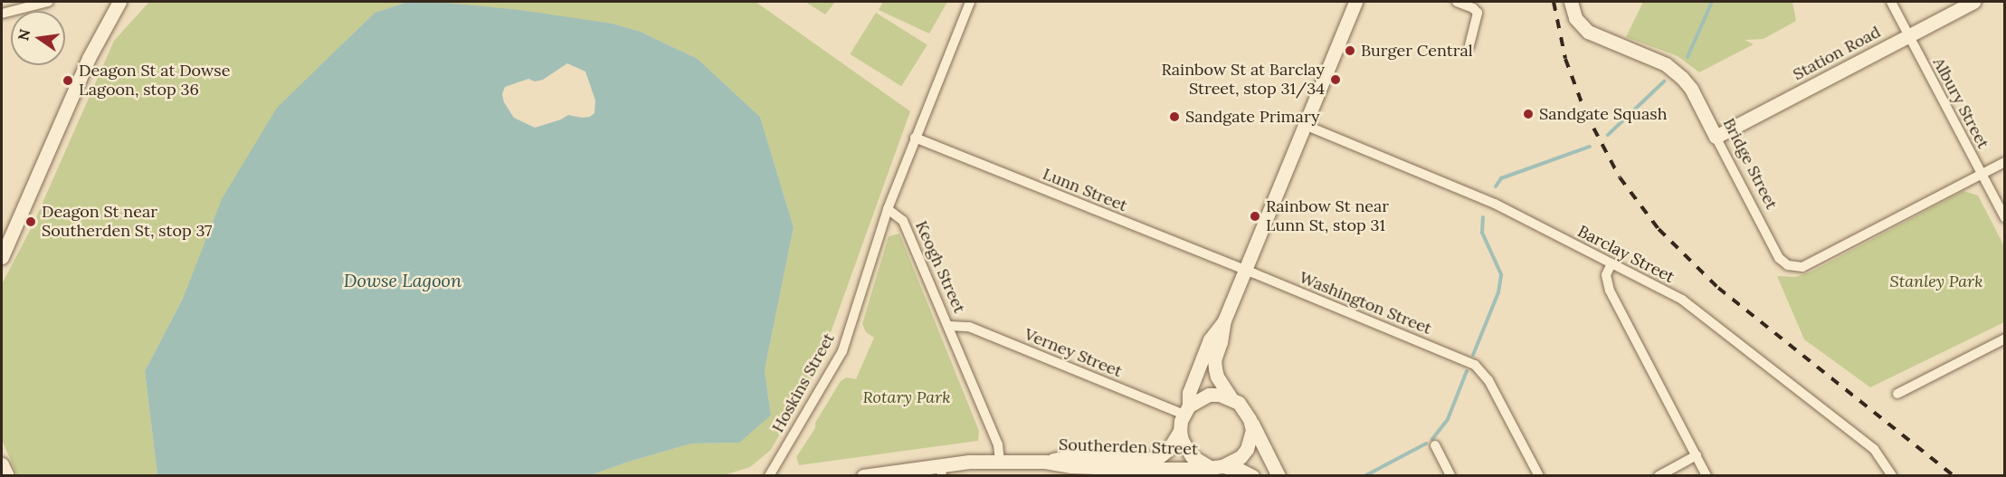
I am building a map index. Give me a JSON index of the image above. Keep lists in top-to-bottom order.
{
  "streets": {
    "main road": ["Station Road", "Bridge Street", "Southerden Street"],
    "street": [
      "Albury Street",
      "Lunn Street",
      "Barclay Street",
      "Keogh Street",
      "Washington Street",
      "Verney Street",
      "Hoskins Street"
    ]
  },
  "crossings": [
    ["Station Road", "Albury Street"],
    ["Station Road", "Bridge Street"],
    ["Albury Street", "Bridge Street"],
    ["Lunn Street", "Washington Street"],
    ["Keogh Street", "Verney Street"],
    ["Keogh Street", "Hoskins Street"],
    ["Keogh Street", "Southerden Street"],
    ["Verney Street", "Southerden Street"]
  ],
  "water": ["Dowse Lagoon"],
  "parks": ["Stanley Park", "Rotary Park"],
  "places": [
    "Burger Central",
    "Rainbow St at Barclay Street, stop 31/34",
    "Deagon St at Dowse Lagoon, stop 36",
    "Sandgate Squash",
    "Sandgate Primary",
    "Rainbow St near Lunn St, stop 31",
    "Deagon St near Southerden St, stop 37"
  ],
  "north": "left"
}
